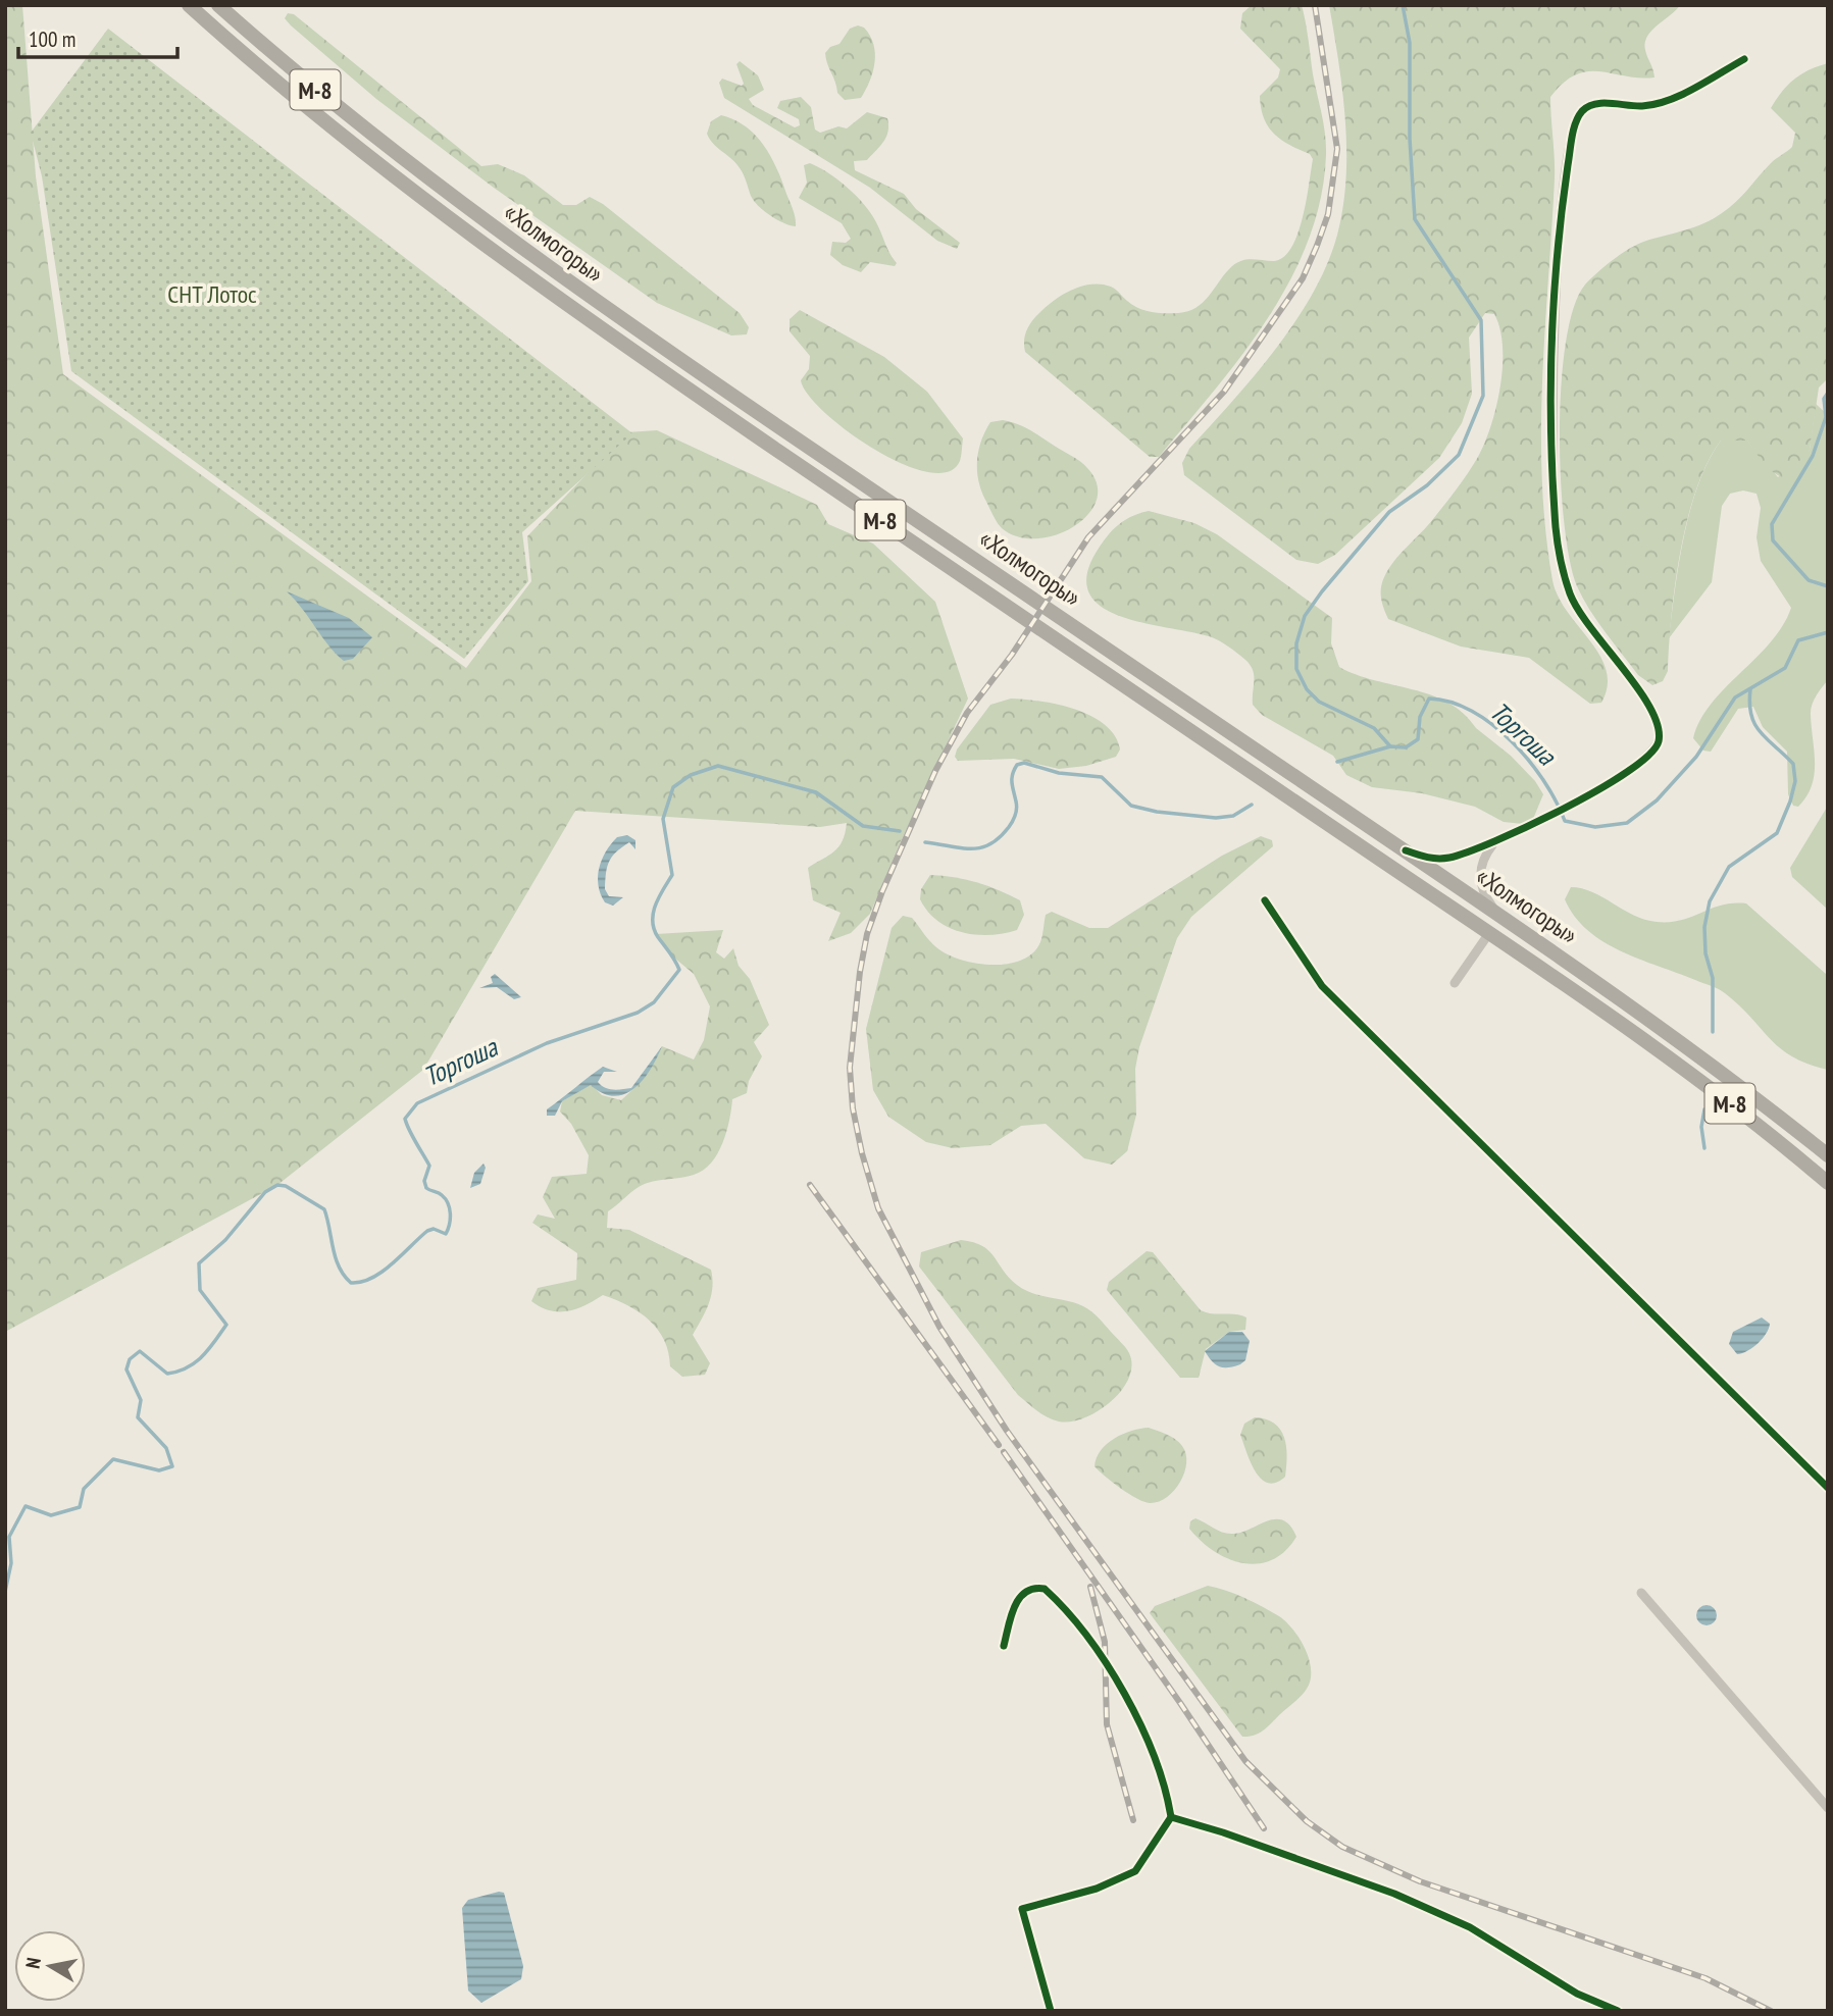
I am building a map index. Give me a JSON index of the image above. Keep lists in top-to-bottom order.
{
  "streets": {
    "highway": ["М-8", "«Холмогоры»"]
  },
  "water": ["Торгоша"],
  "parks": ["СНТ Лотос"],
  "scale_bar": "100 m",
  "north": "left"
}
